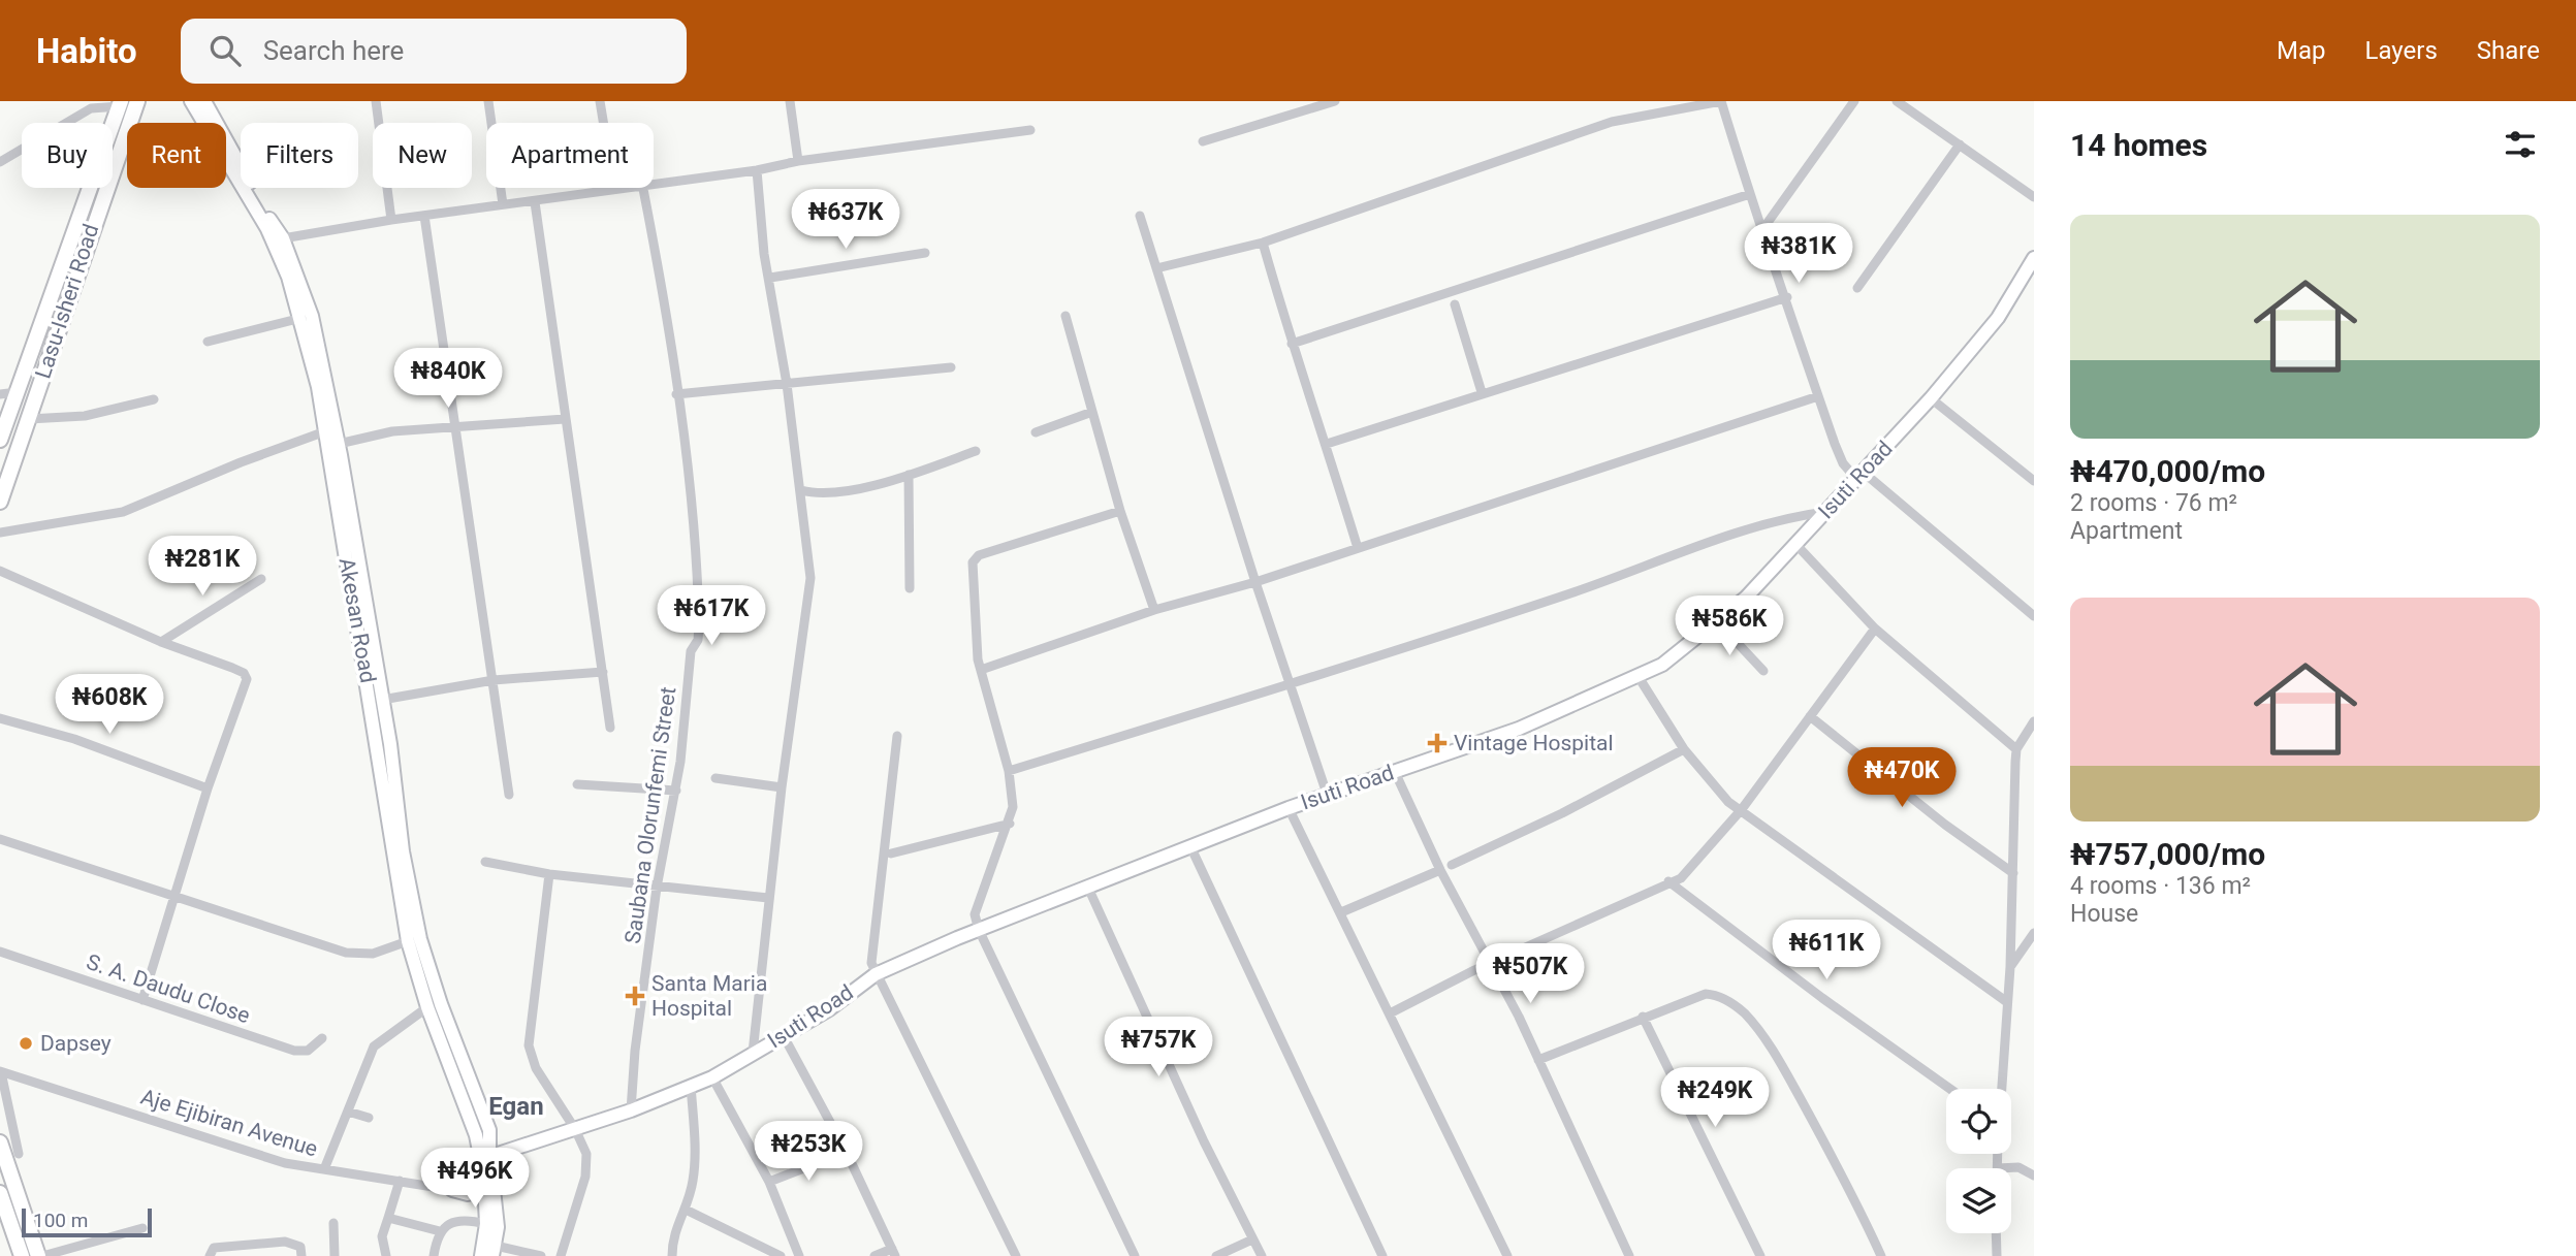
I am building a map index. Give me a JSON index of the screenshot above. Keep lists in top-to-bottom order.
{
  "streets": {
    "main road": ["Lasu-Isheri Road"],
    "street": [
      "Isuti Road",
      "Akesan Road",
      "Saubana Olorunfemi Street",
      "S. A. Daudu Close",
      "Aje Ejibiran Avenue"
    ]
  },
  "crossings": [
    ["Isuti Road", "Akesan Road"],
    ["Isuti Road", "Saubana Olorunfemi Street"]
  ],
  "districts": ["Egan"],
  "places": {
    "health": ["Vintage Hospital", "Santa Maria Hospital"],
    "other": ["Dapsey"]
  },
  "scale_bar": "100 m",
  "page": {
    "header": "Habito",
    "search": "Search here",
    "nav": ["Map", "Layers", "Share"],
    "heading": "14 homes",
    "chip": [
      "Buy",
      "Rent",
      "Filters",
      "New",
      "Apartment"
    ],
    "list": [
      {
        "name": "₦470,000/mo",
        "note": "2 rooms · 76 m² · Apartment"
      },
      {
        "name": "₦757,000/mo",
        "note": "4 rooms · 136 m² · House"
      }
    ],
    "price": [
      "₦637K",
      "₦381K",
      "₦840K",
      "₦281K",
      "₦617K",
      "₦586K",
      "₦608K",
      "₦470K",
      "₦611K",
      "₦507K",
      "₦757K",
      "₦249K",
      "₦253K",
      "₦496K"
    ],
    "scale": "100 m"
  }
}
